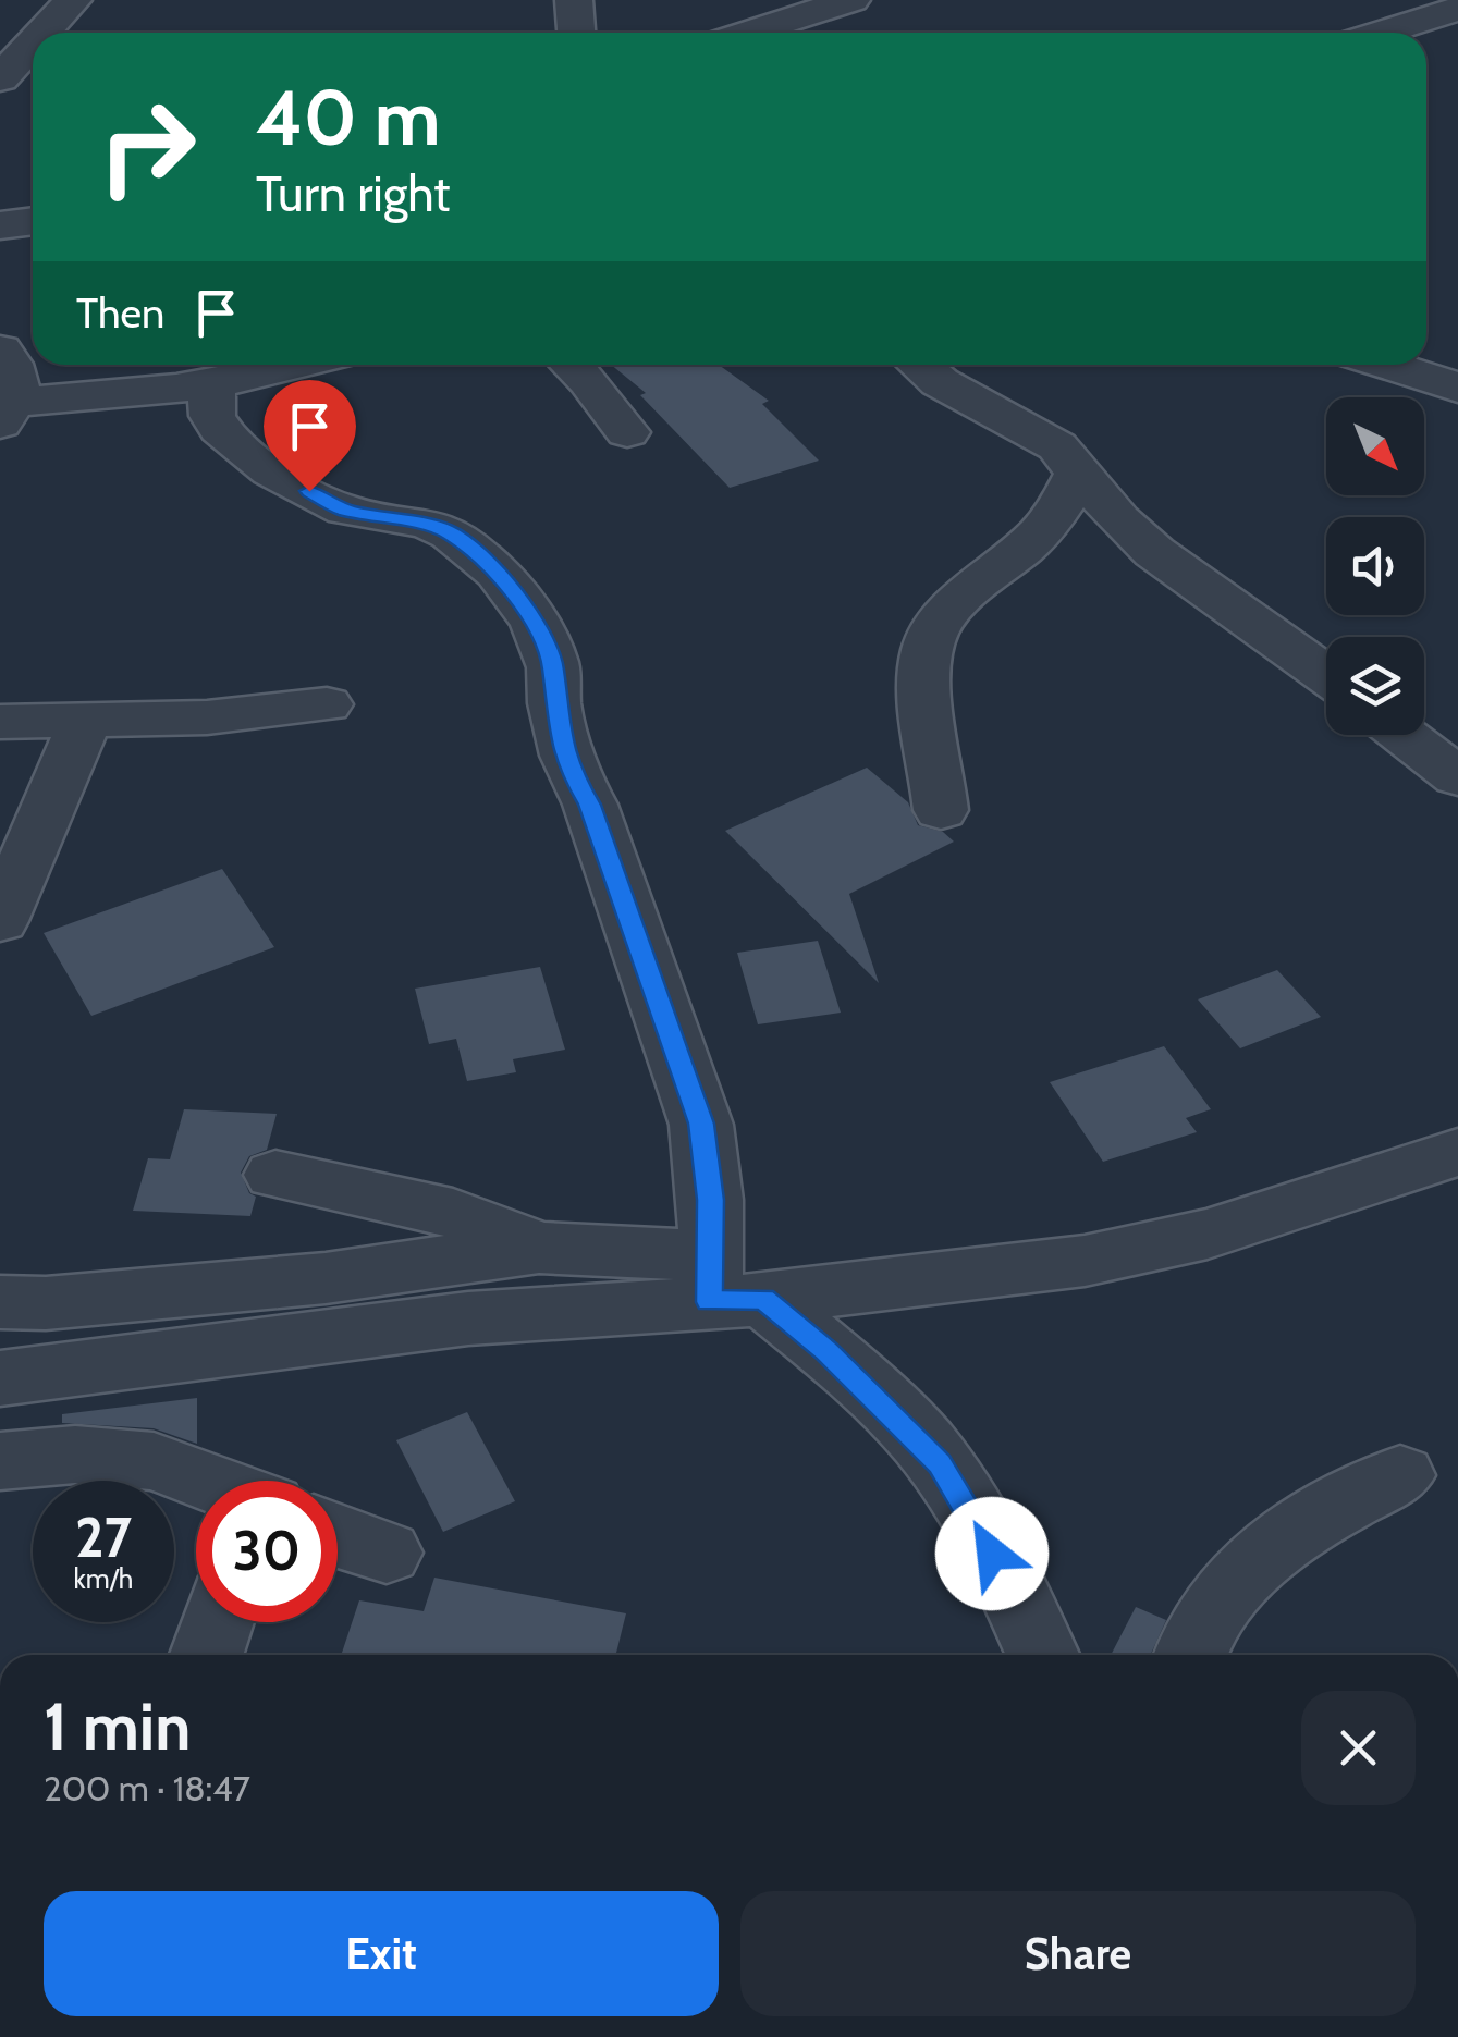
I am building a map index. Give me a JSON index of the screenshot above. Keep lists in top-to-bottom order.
{
  "north": "bottom right",
  "page": {
    "turn": ["40 m", "Turn right"],
    "then": "Then",
    "speed": "27 km/h",
    "limit": "30",
    "heading": ["1 min", "200 m · 18:47"],
    "buttons": ["Exit", "Share"]
  }
}
